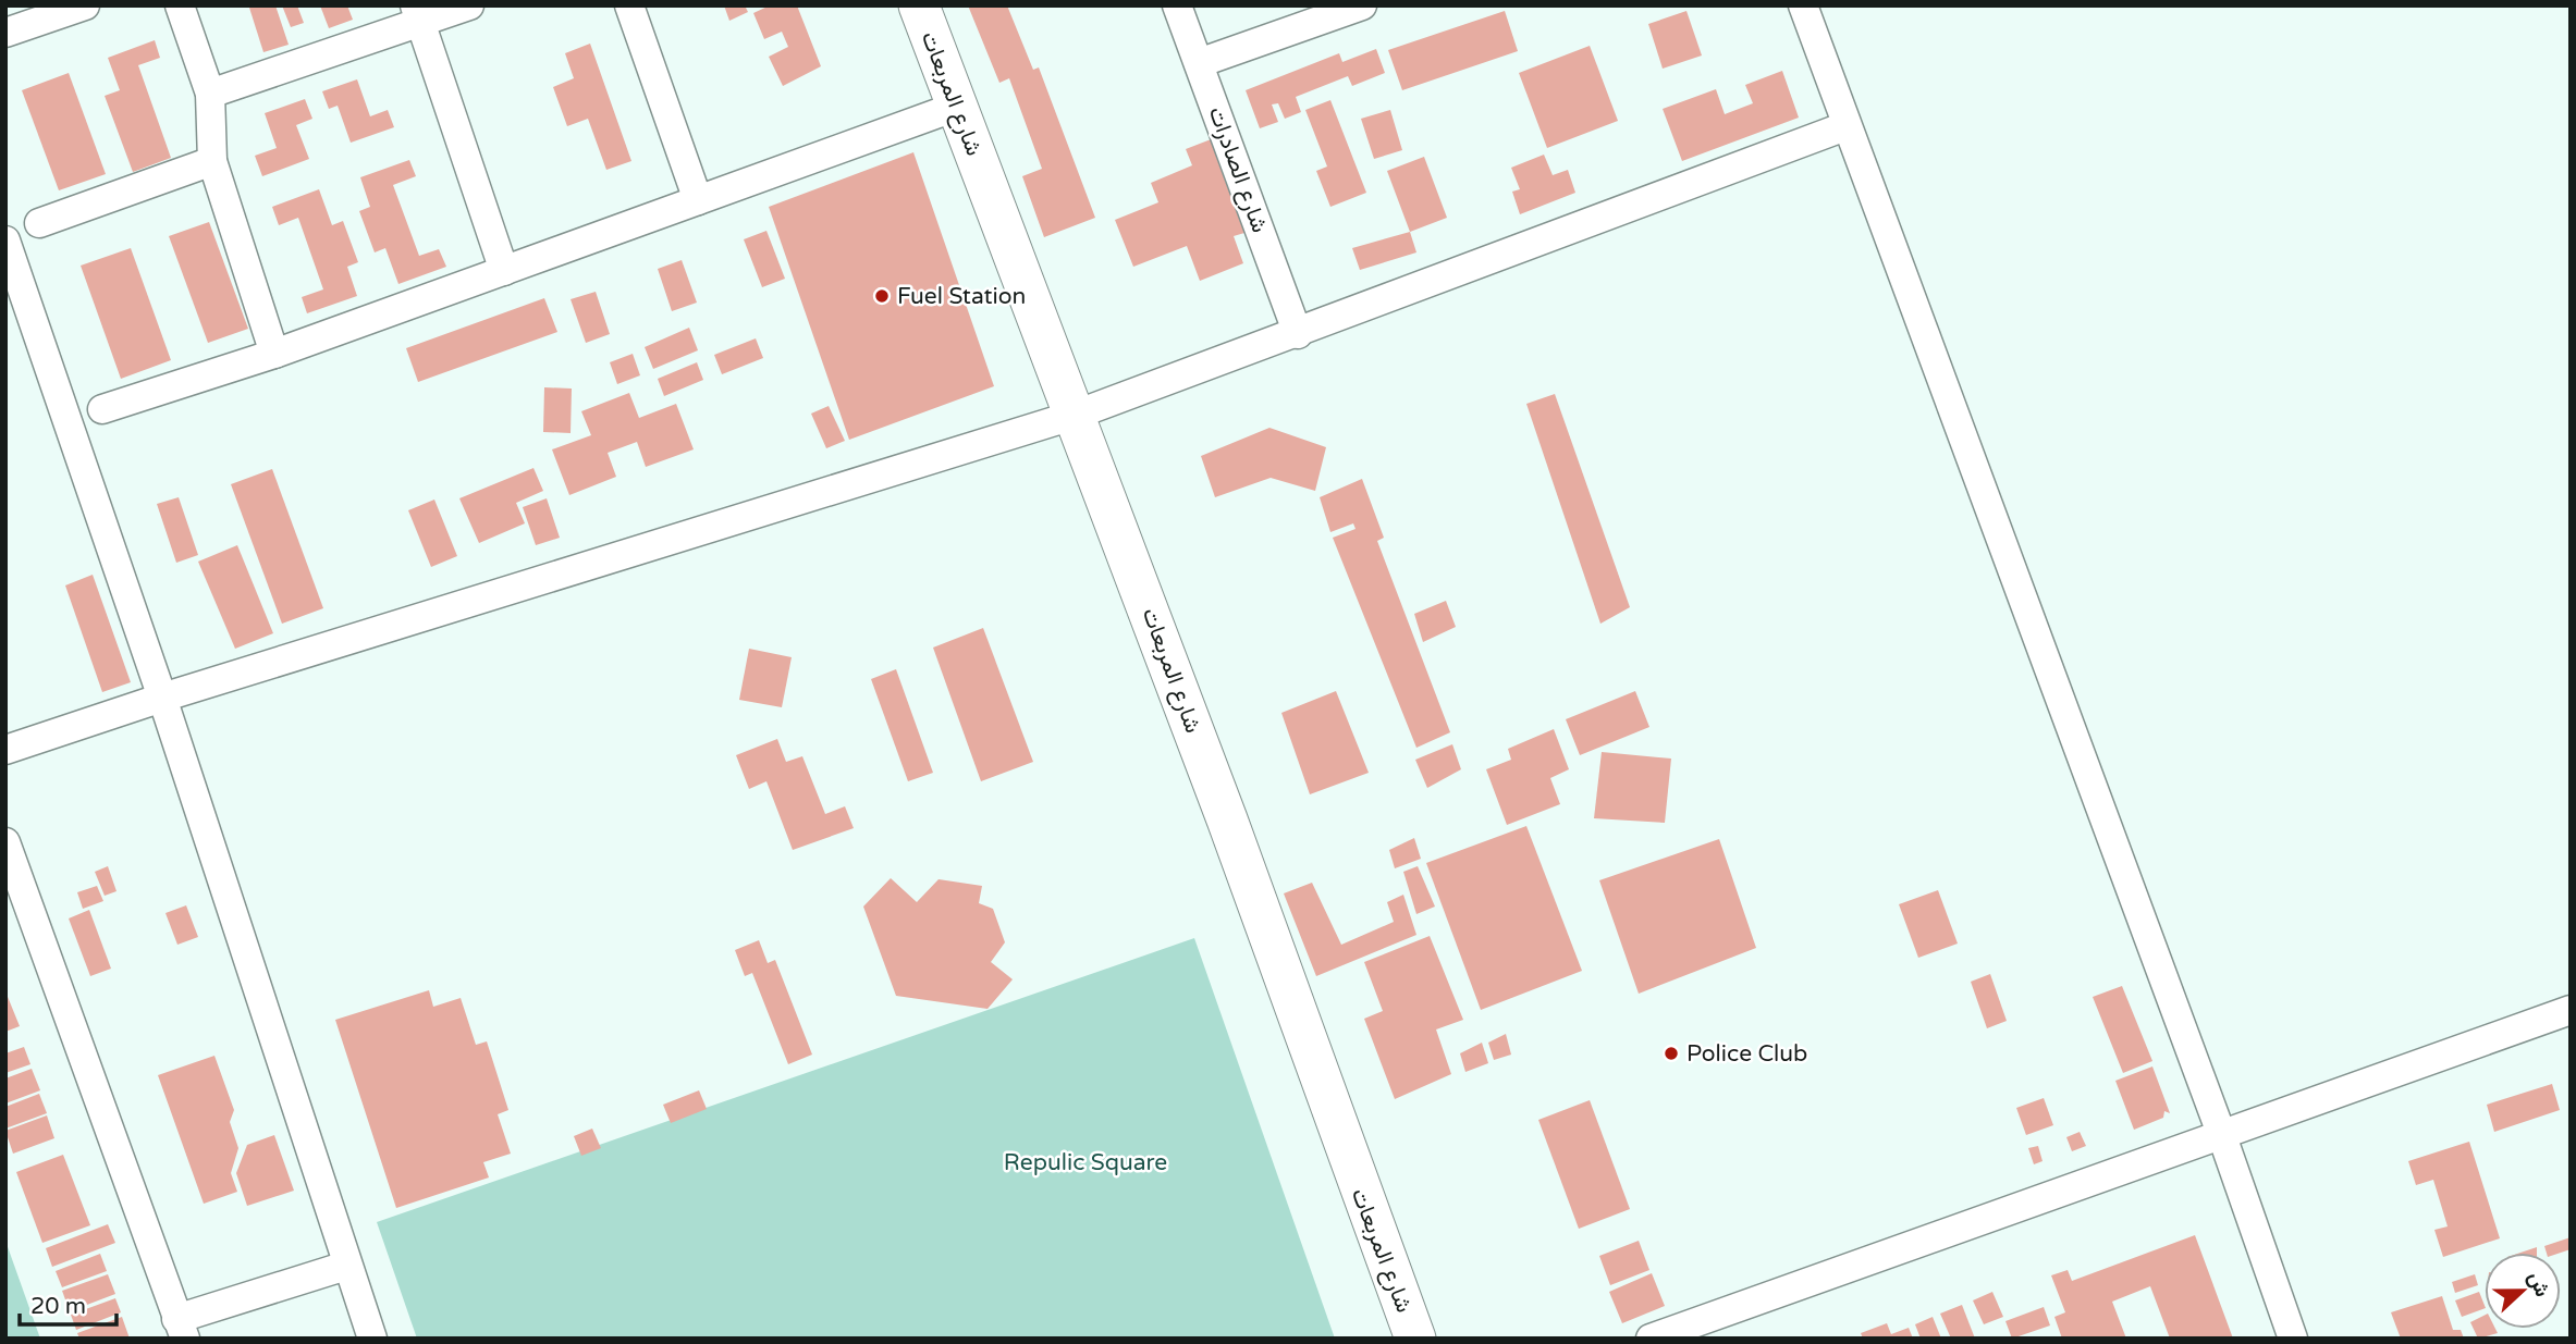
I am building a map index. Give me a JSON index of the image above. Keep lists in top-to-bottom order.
{
  "streets": {
    "main road": ["شارع المربعات"],
    "street": ["شارع الصادرات"]
  },
  "parks": ["Repulic Square"],
  "places": ["Fuel Station", "Police Club"],
  "scale_bar": "20 m",
  "north": "right"
}
